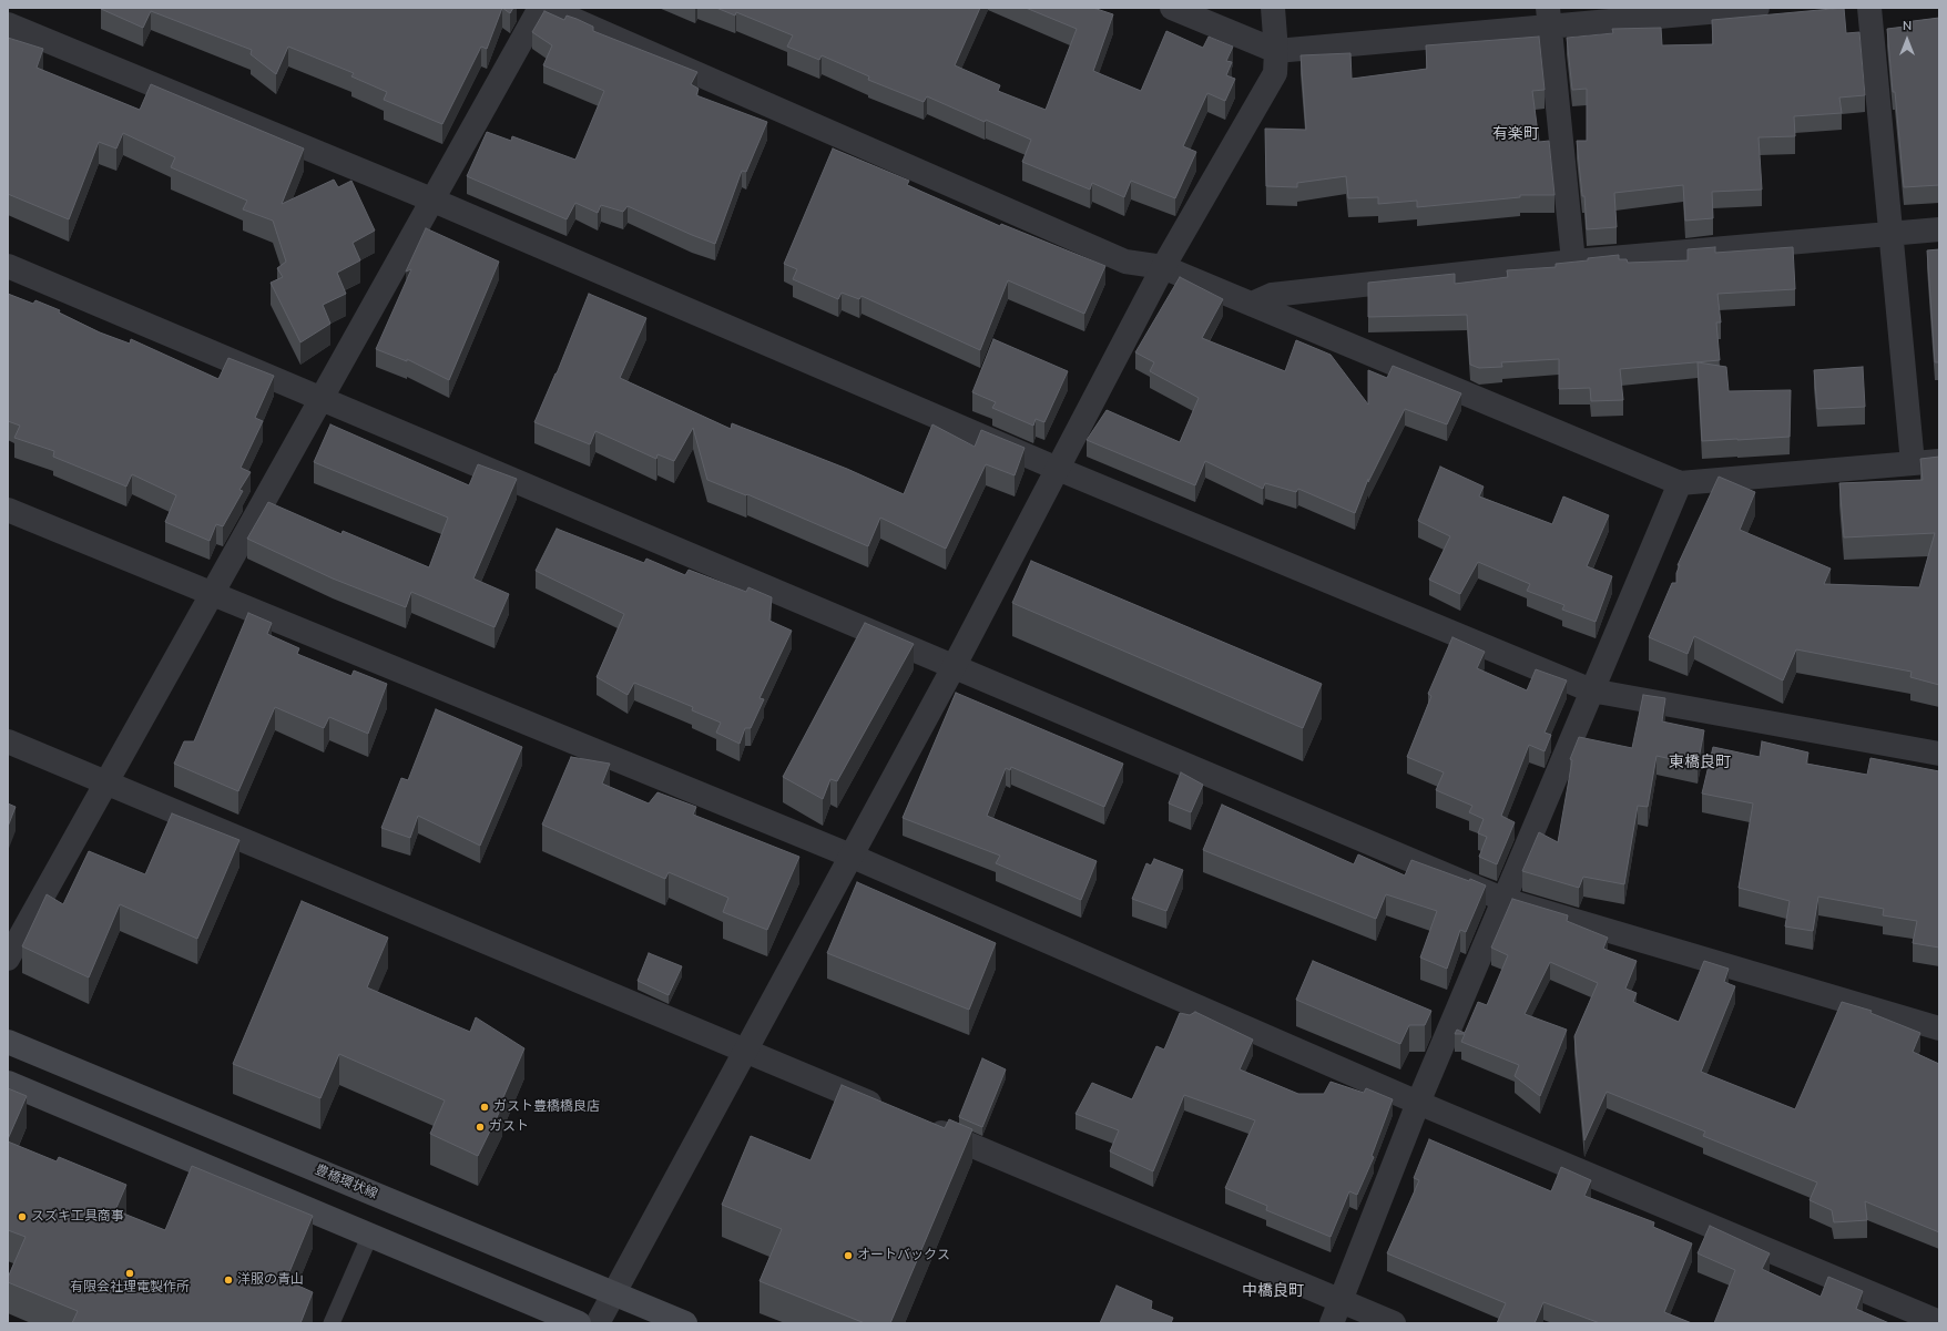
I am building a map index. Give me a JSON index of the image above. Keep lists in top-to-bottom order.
{
  "streets": {
    "main road": ["豊橋環状線"]
  },
  "districts": ["有楽町", "東橋良町", "中橋良町"],
  "places": [
    "ガスト豊橋橋良店",
    "ガスト",
    "スズキ工具商事",
    "オートバックス",
    "有限会社理電製作所",
    "洋服の青山"
  ],
  "north": "top"
}
